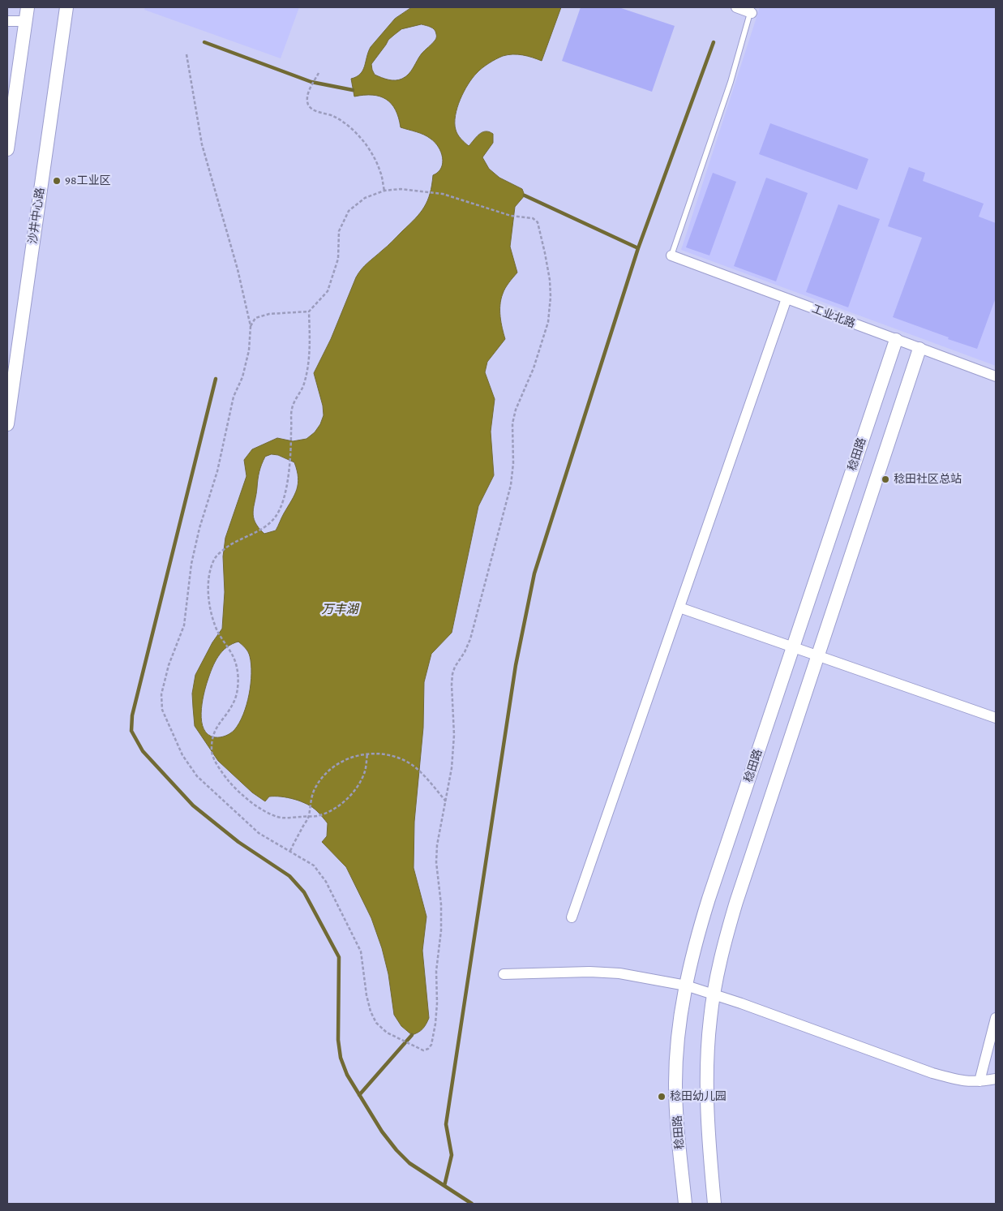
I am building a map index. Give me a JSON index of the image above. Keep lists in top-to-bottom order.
{
  "streets": {
    "street": ["沙井中心路", "工业北路", "稔田路"]
  },
  "crossings": [
    ["工业北路", "稔田路"]
  ],
  "water": ["万丰湖"],
  "places": ["98工业区", "稔田社区总站", "稔田幼儿园"]
}
